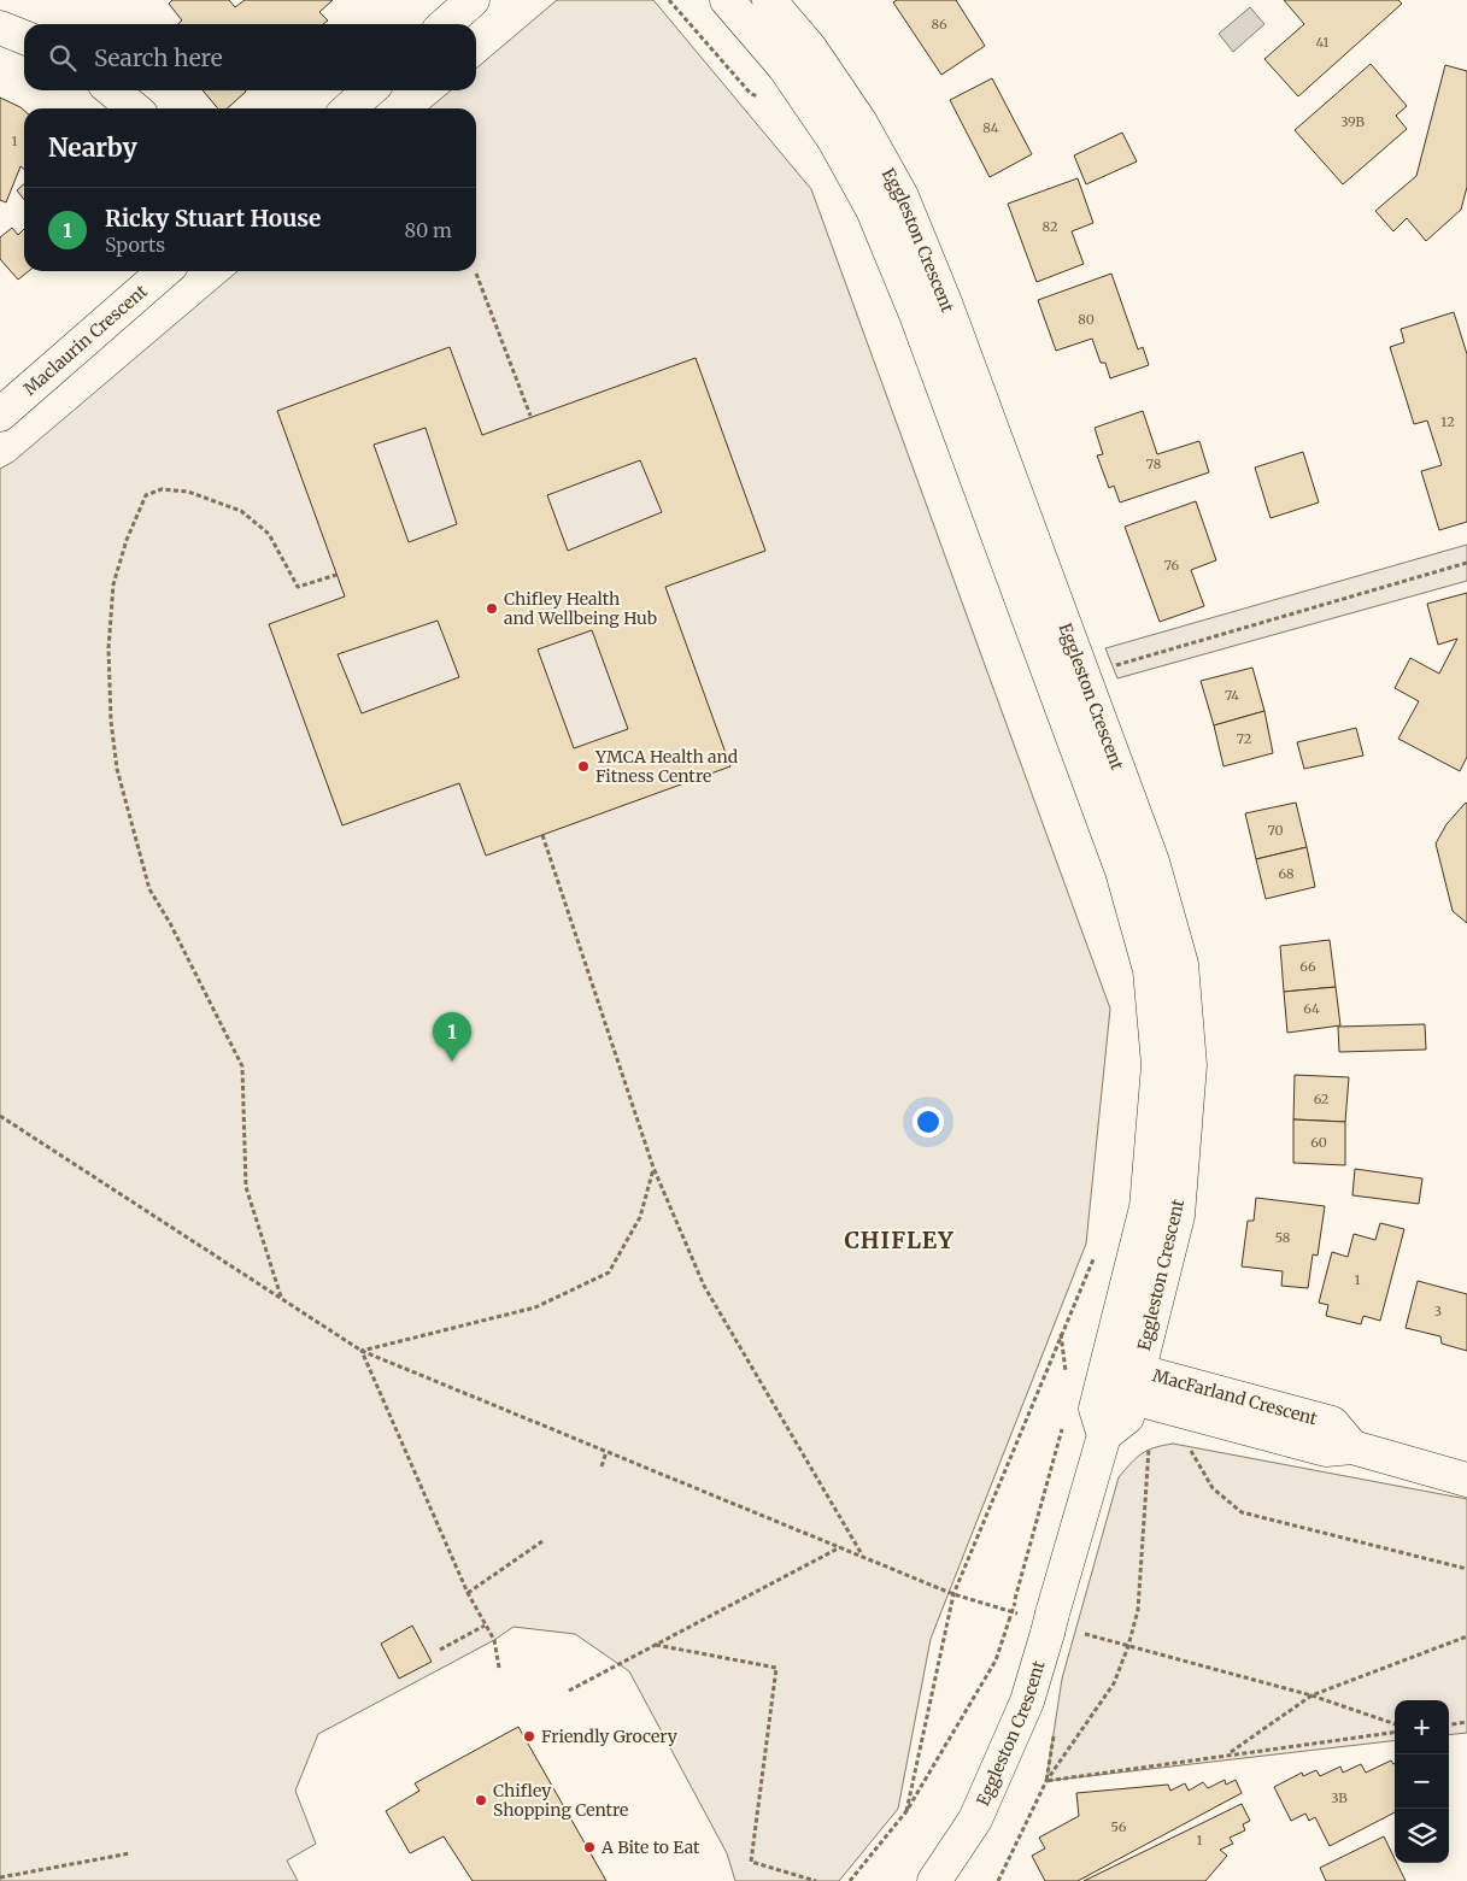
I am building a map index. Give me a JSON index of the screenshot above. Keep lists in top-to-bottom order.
{
  "streets": {
    "street": ["Eggleston Crescent", "Maclaurin Crescent", "MacFarland Crescent"]
  },
  "crossings": [
    ["Eggleston Crescent", "MacFarland Crescent"]
  ],
  "districts": ["CHIFLEY"],
  "places": [
    "Chifley Health and Wellbeing Hub",
    "YMCA Health and Fitness Centre",
    "Friendly Grocery",
    "Chifley Shopping Centre",
    "A Bite to Eat"
  ],
  "house_numbers": [
    "86",
    "41",
    "39B",
    "84",
    "1",
    "82",
    "80",
    "12",
    "78",
    "76",
    "74",
    "72",
    "70",
    "68",
    "66",
    "64",
    "62",
    "60",
    "58",
    "1",
    "3",
    "3B",
    "56",
    "1"
  ],
  "page": {
    "search": "Search here",
    "heading": "Nearby",
    "list": [
      {
        "mark": "1",
        "name": "Ricky Stuart House",
        "note": "Sports",
        "value": "80 m"
      }
    ],
    "pins": "1",
    "map_buttons": ["+", "−"]
  }
}
